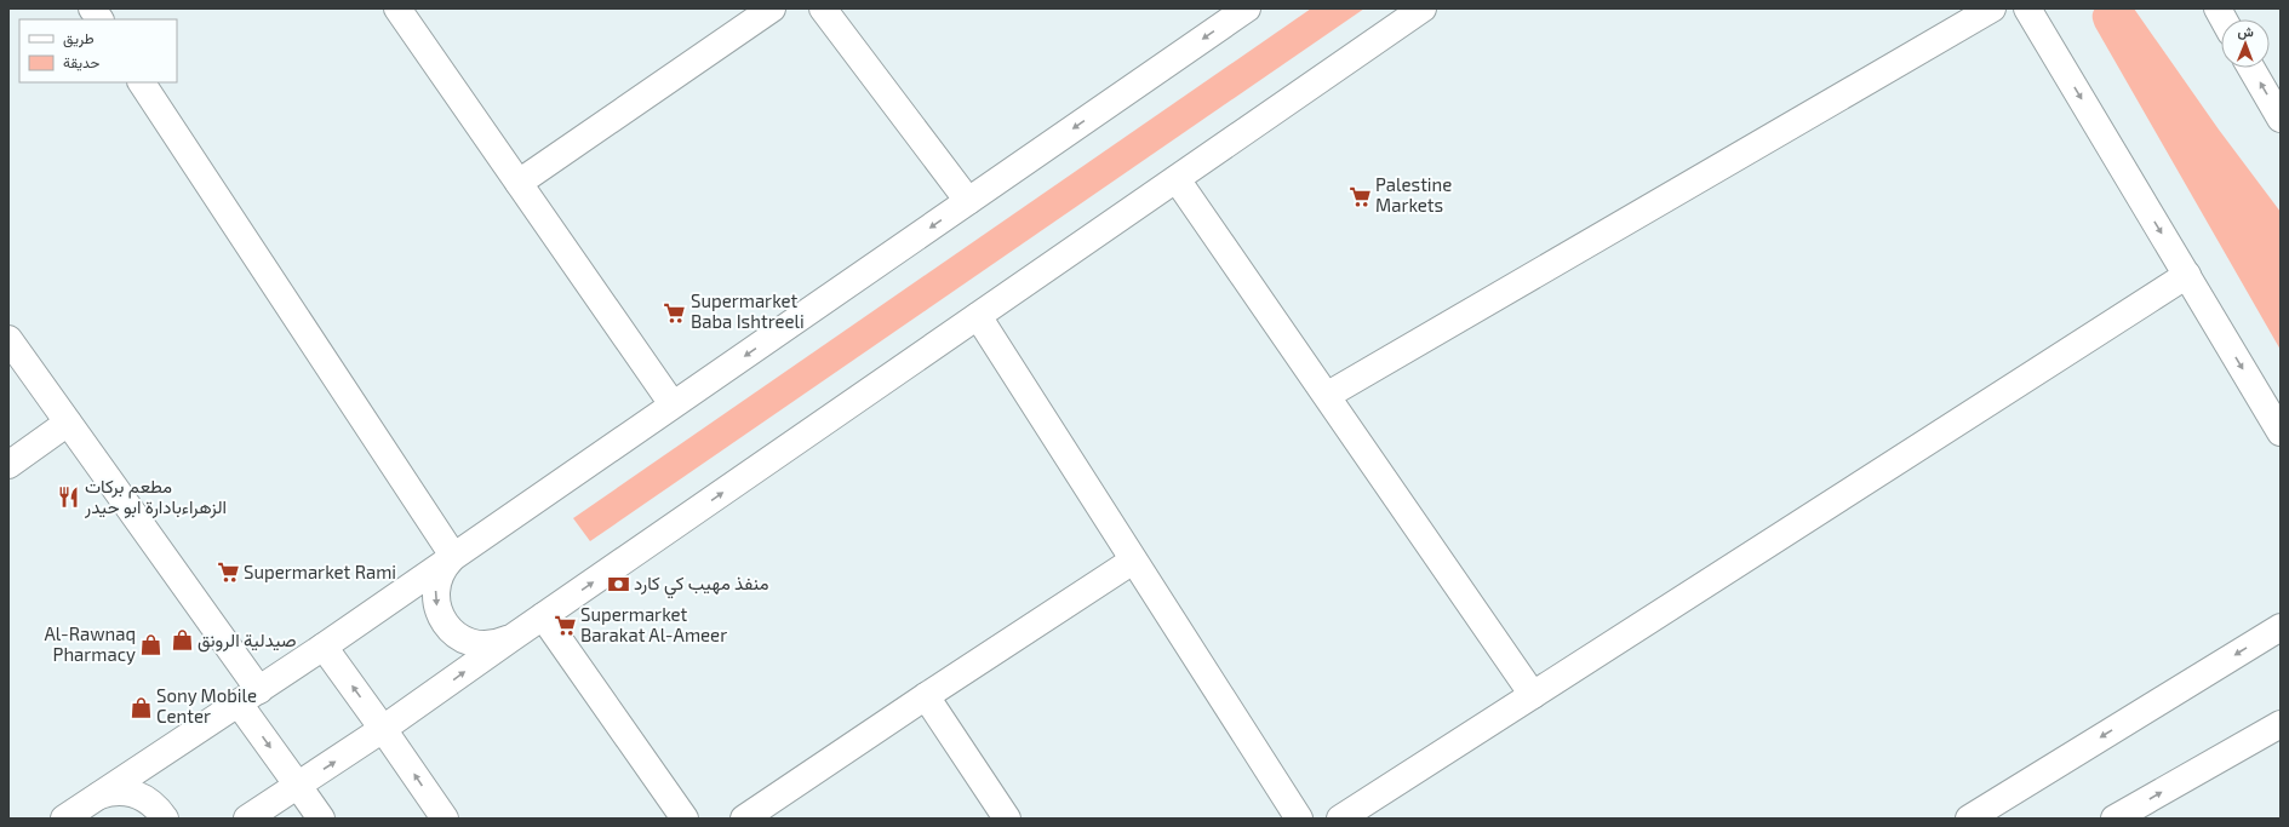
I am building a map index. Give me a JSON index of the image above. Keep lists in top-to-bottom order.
{
  "places": {
    "supermarket": [
      "Palestine Markets",
      "Supermarket Baba Ishtreeli",
      "Supermarket Rami",
      "Supermarket Barakat Al-Ameer"
    ],
    "restaurant": ["مطعم بركات الزهراءبادارة ابو حيدر"],
    "bank": ["منفذ مهيب كي كارد"],
    "shop": ["صيدلية الرونق", "Al-Rawnaq Pharmacy", "Sony Mobile Center"]
  },
  "legend": ["طريق", "حديقة"],
  "north": "top"
}
